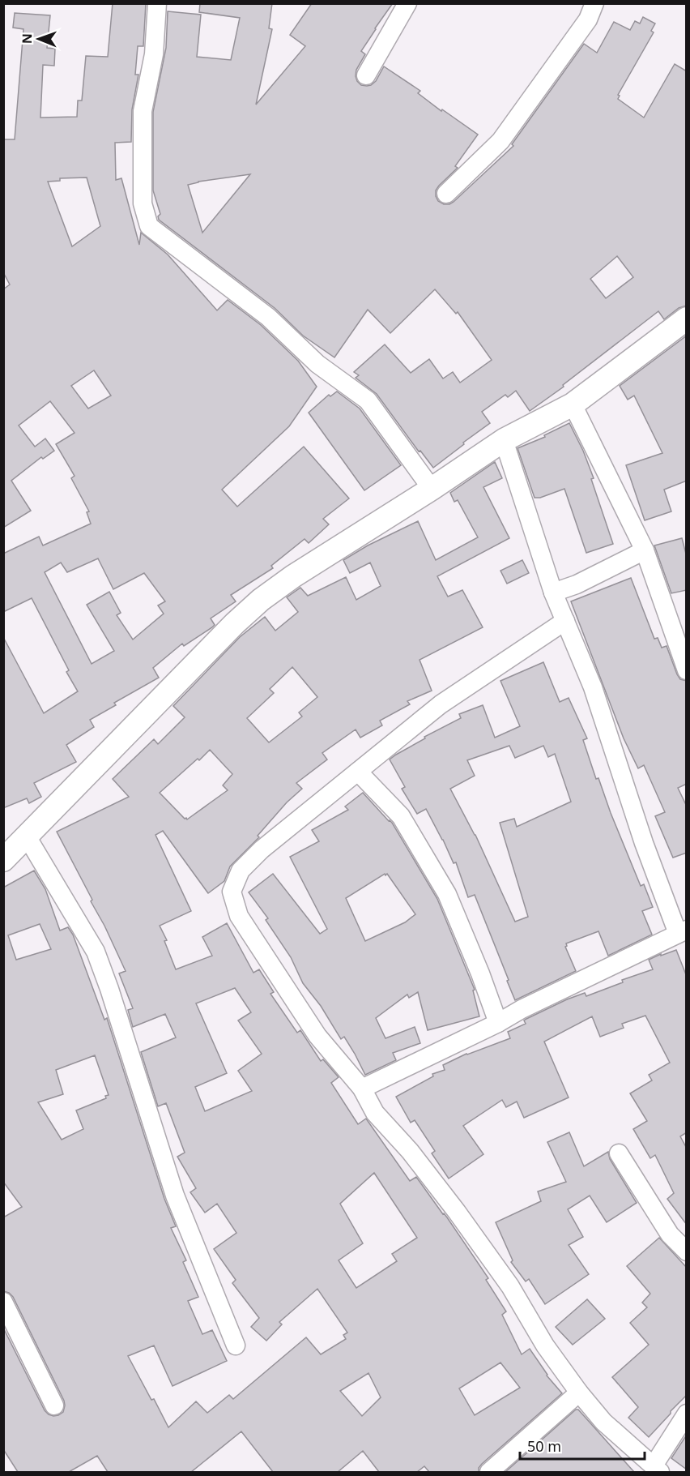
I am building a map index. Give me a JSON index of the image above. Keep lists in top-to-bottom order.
{
  "scale_bar": "50 m",
  "north": "left"
}
